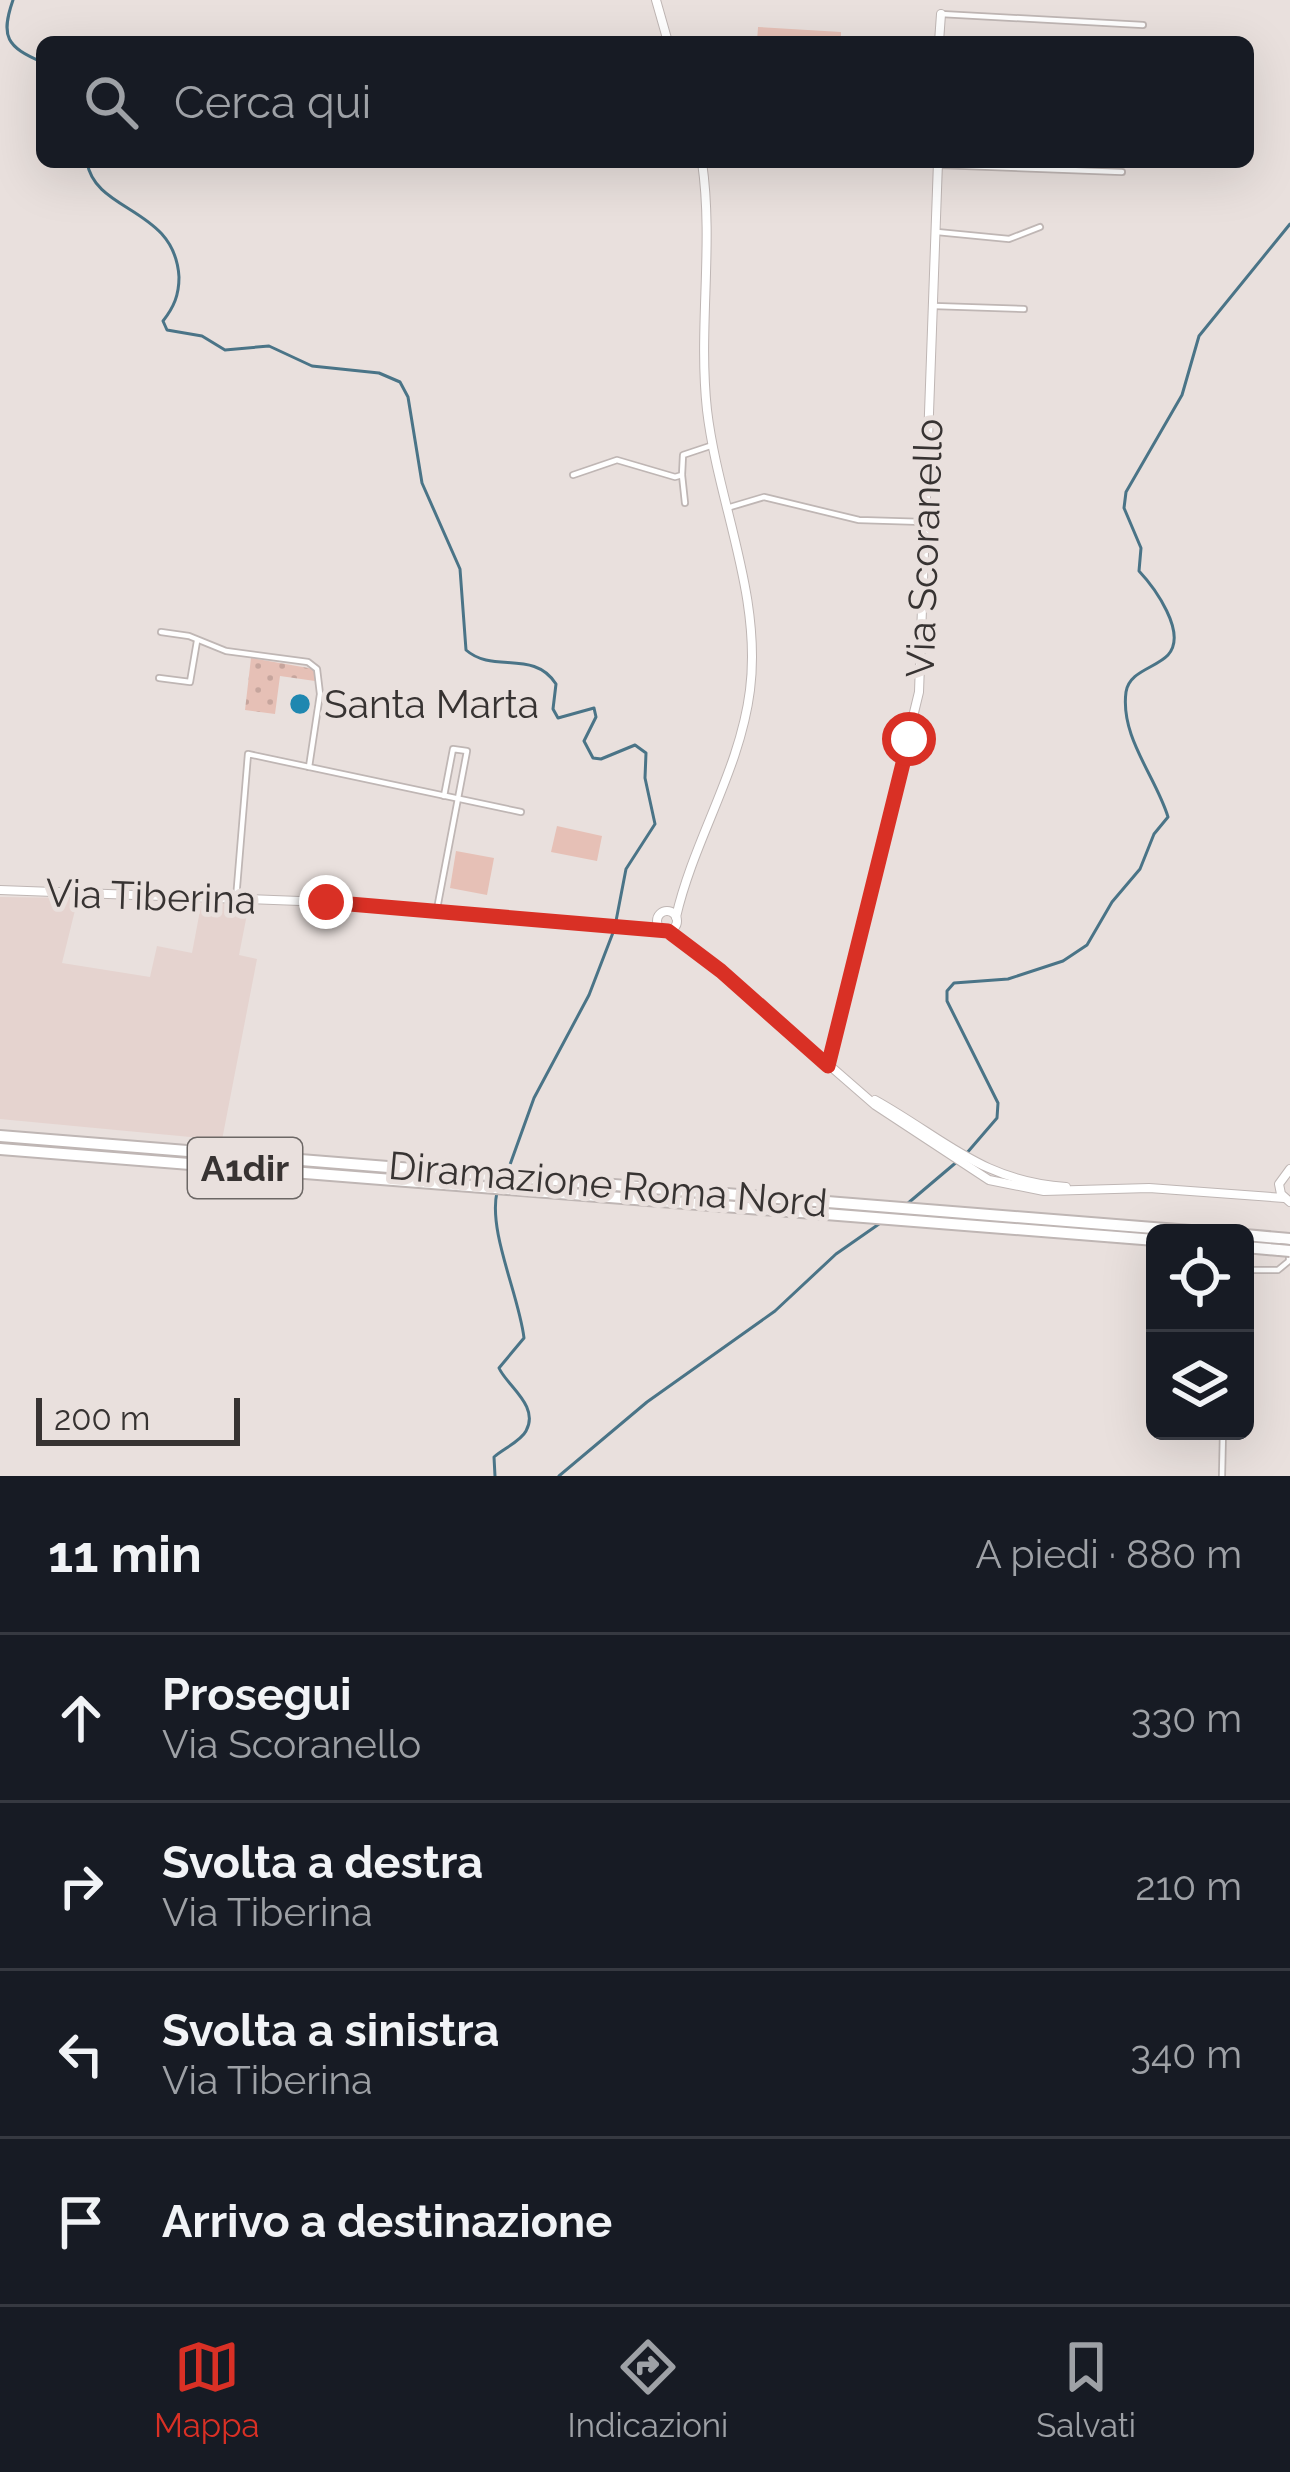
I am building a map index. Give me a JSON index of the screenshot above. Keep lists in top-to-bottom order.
{
  "streets": {
    "highway": ["A1dir", "Diramazione Roma Nord"],
    "main road": ["Via Scoranello", "Via Tiberina"]
  },
  "crossings": [
    ["Via Scoranello", "Via Tiberina"]
  ],
  "places": ["Santa Marta"],
  "scale_bar": "200 m",
  "page": {
    "search": "Cerca qui",
    "scale": "200 m",
    "heading": ["11 min", "A piedi · 880 m"],
    "list": [
      ["Prosegui", "Via Scoranello", "330 m"],
      ["Svolta a destra", "Via Tiberina", "210 m"],
      ["Svolta a sinistra", "Via Tiberina", "340 m"],
      "Arrivo a destinazione"
    ],
    "nav": ["Mappa", "Indicazioni", "Salvati"]
  }
}
